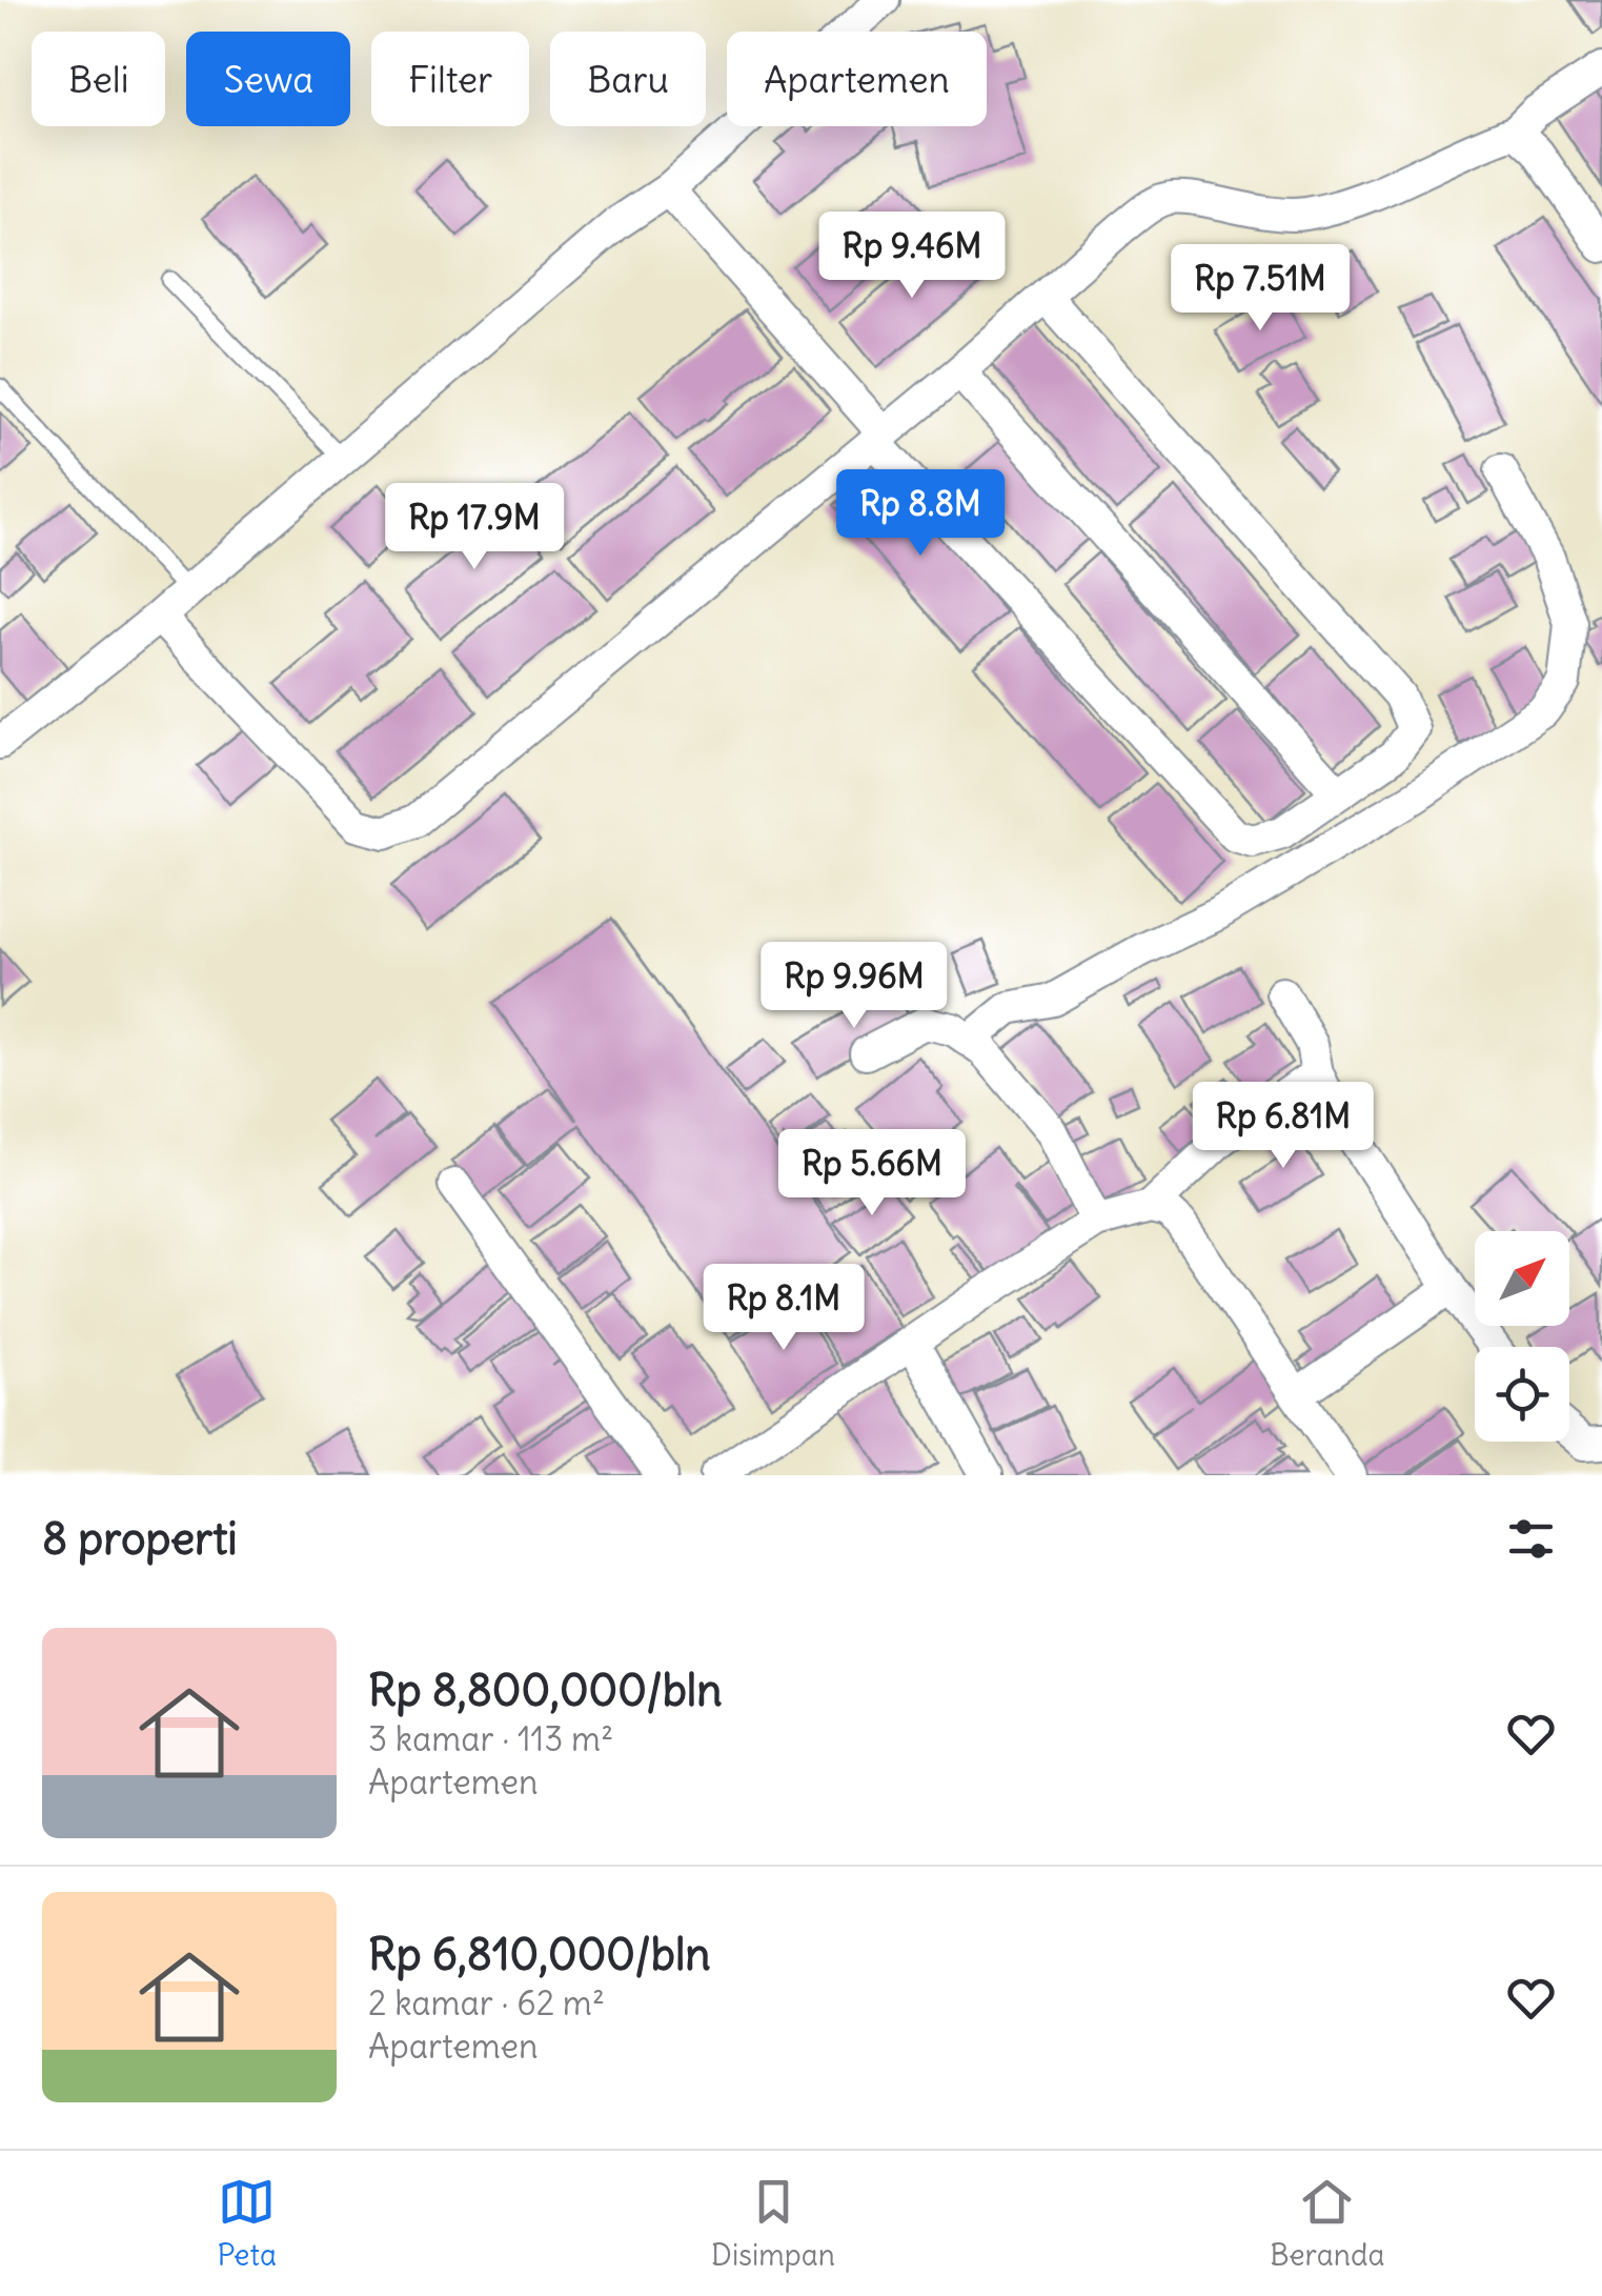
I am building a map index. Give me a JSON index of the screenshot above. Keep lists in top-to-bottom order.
{
  "north": "top right",
  "page": {
    "chip": [
      "Beli",
      "Sewa",
      "Filter",
      "Baru",
      "Apartemen"
    ],
    "price": [
      "Rp 9.46M",
      "Rp 7.51M",
      "Rp 8.8M",
      "Rp 17.9M",
      "Rp 9.96M",
      "Rp 6.81M",
      "Rp 5.66M",
      "Rp 8.1M"
    ],
    "heading": "8 properti",
    "list": [
      {
        "name": "Rp 8,800,000/bln",
        "note": "3 kamar · 113 m² · Apartemen"
      },
      {
        "name": "Rp 6,810,000/bln",
        "note": "2 kamar · 62 m² · Apartemen"
      }
    ],
    "tabs": ["Peta", "Disimpan", "Beranda"]
  }
}
